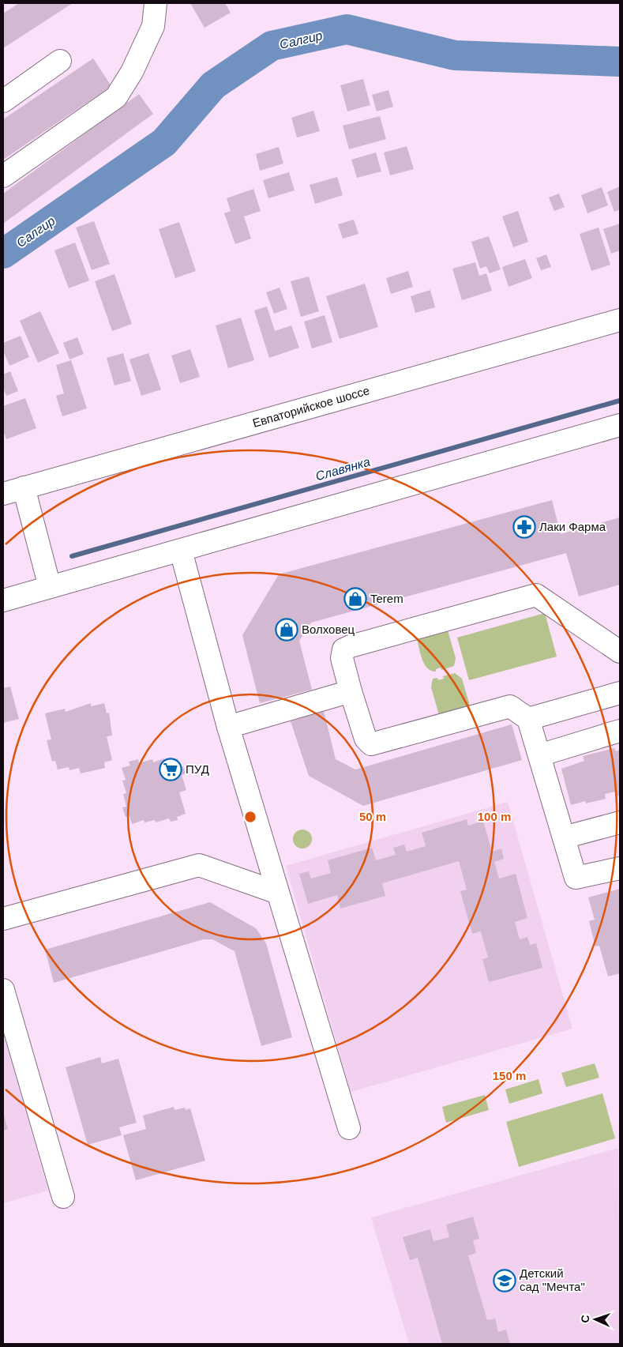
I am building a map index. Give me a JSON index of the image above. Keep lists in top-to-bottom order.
{
  "streets": {
    "street": ["Евпаторийское шоссе"]
  },
  "water": ["Салгир", "Славянка"],
  "places": {
    "pharmacy": ["Лаки Фарма"],
    "shop": ["Terem", "Волховец"],
    "supermarket": ["ПУД"],
    "school or university": ["Детский сад \"Мечта\""]
  },
  "north": "left",
  "rings": ["50 m", "100 m", "150 m"]
}
